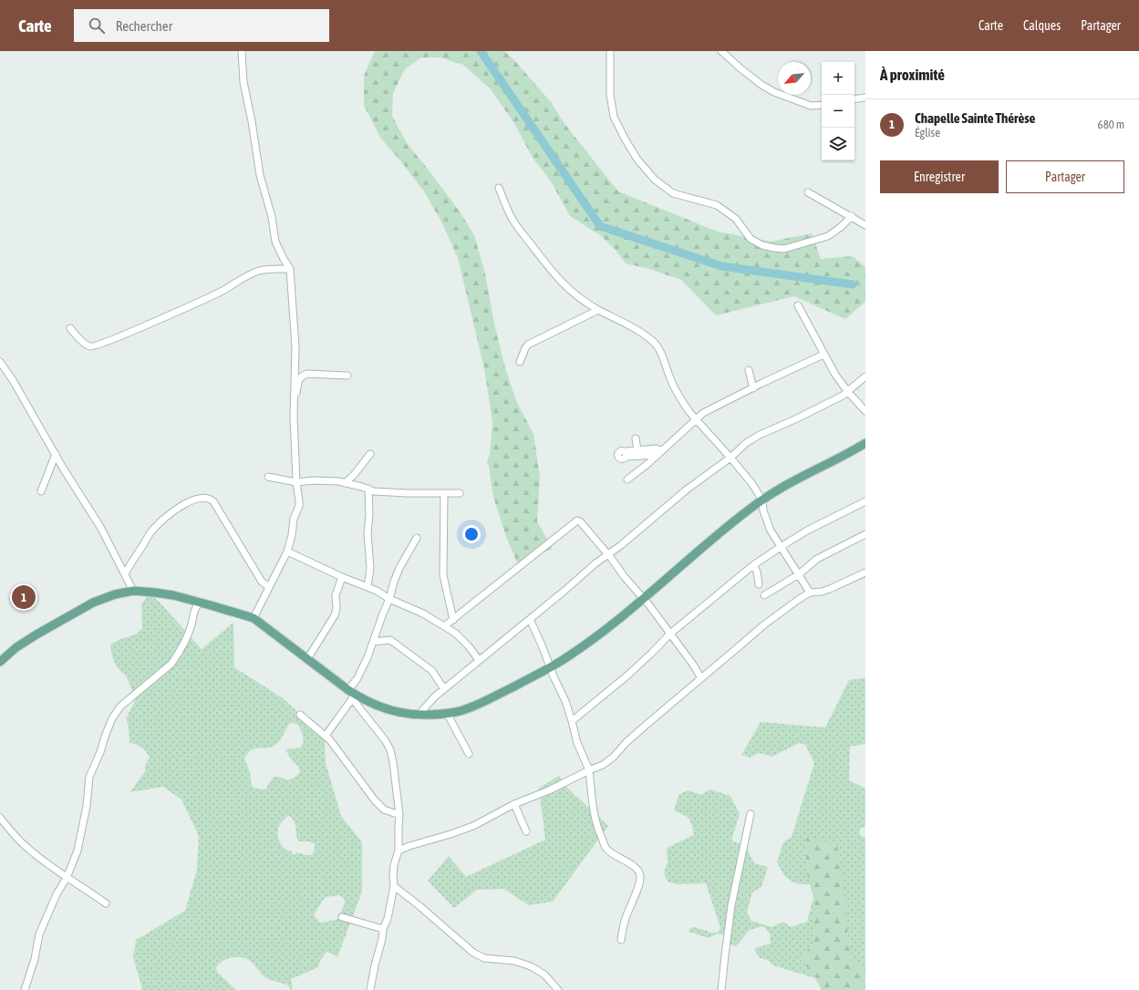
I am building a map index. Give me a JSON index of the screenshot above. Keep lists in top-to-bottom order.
{
  "north": "bottom left",
  "page": {
    "header": "Carte",
    "search": "Rechercher",
    "nav": ["Carte", "Calques", "Partager"],
    "heading": "À proximité",
    "map_buttons": ["+", "−"],
    "list": [
      {
        "mark": "1",
        "name": "Chapelle Sainte Thérèse",
        "note": "Église",
        "value": "680 m"
      }
    ],
    "buttons": ["Enregistrer", "Partager"],
    "pins": "1"
  }
}
